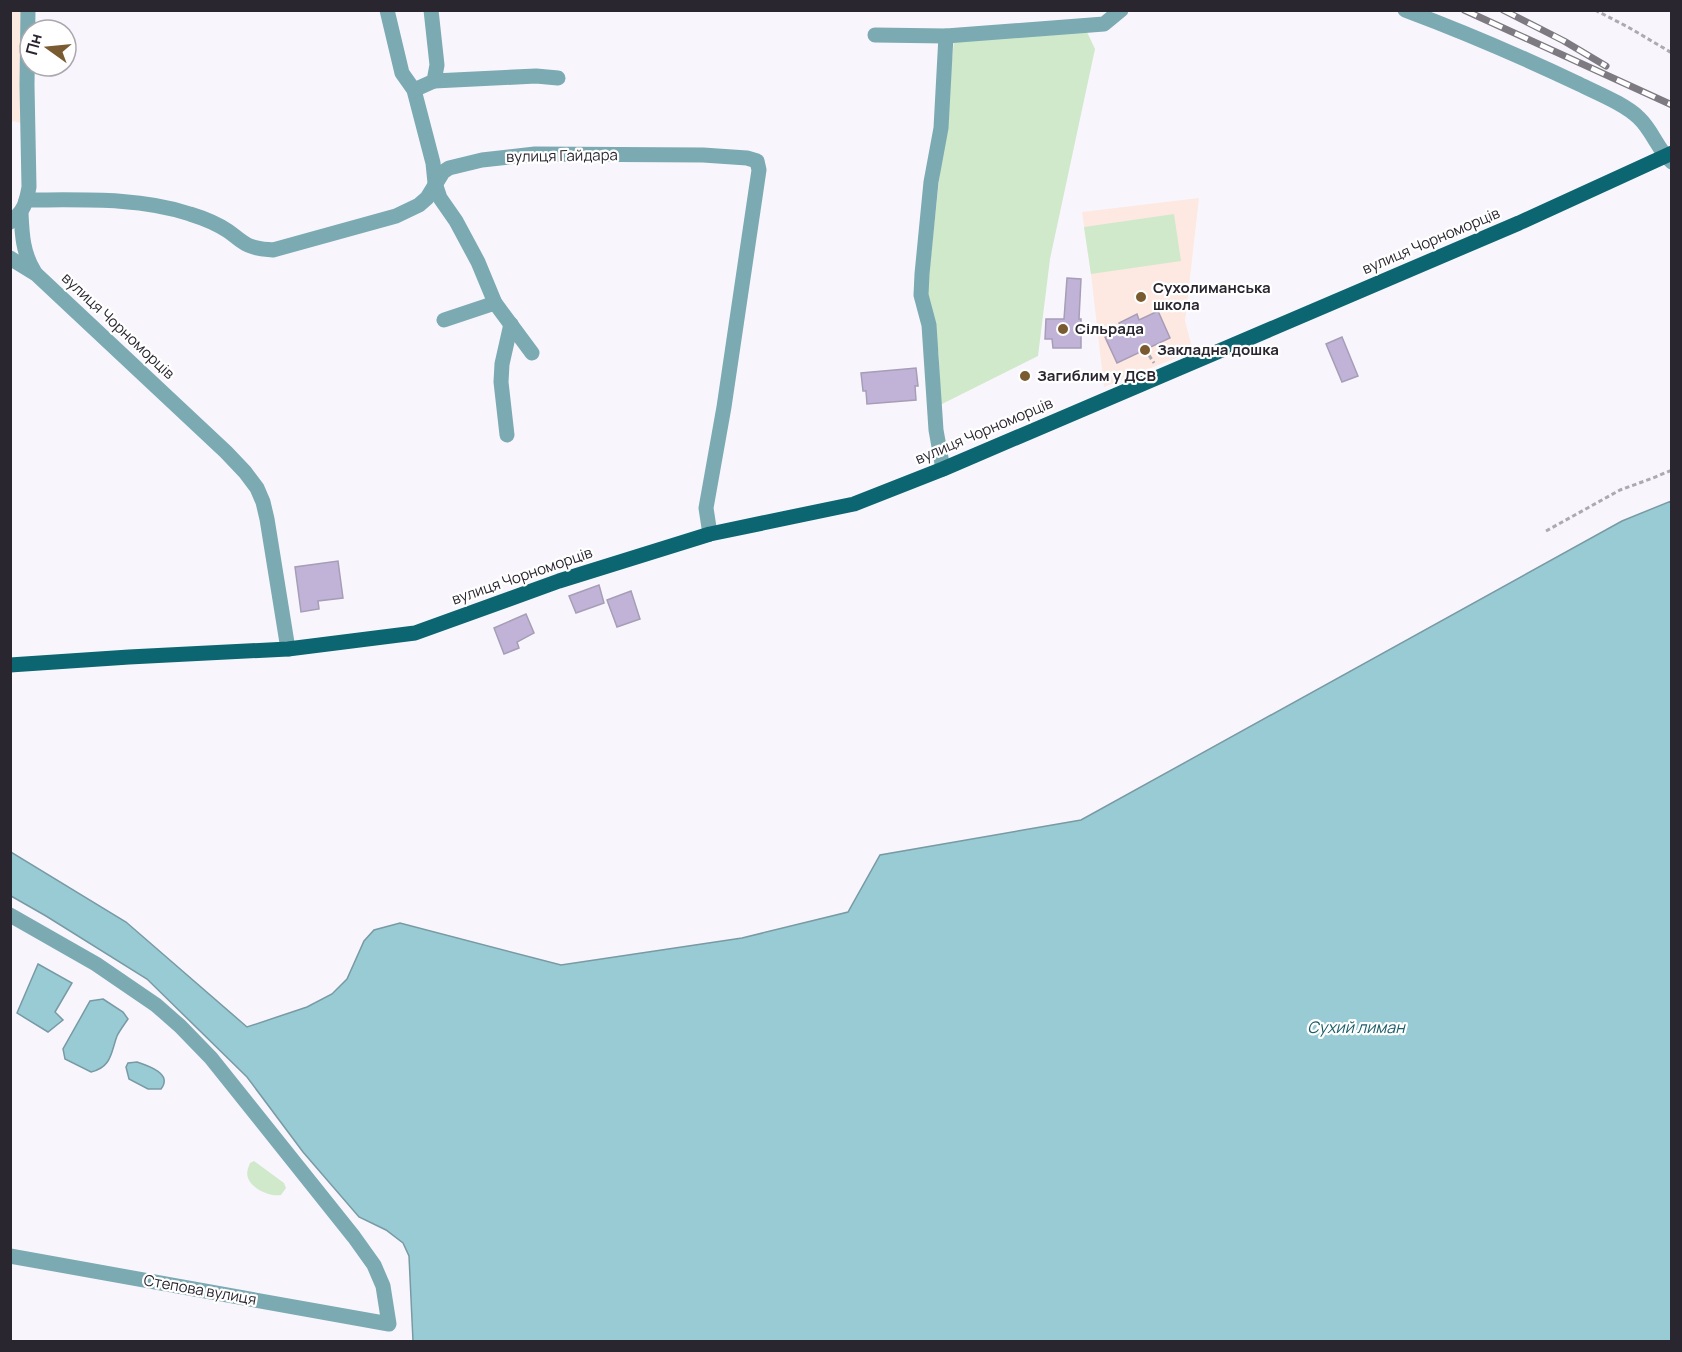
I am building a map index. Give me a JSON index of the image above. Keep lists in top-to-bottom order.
{
  "streets": {
    "main road": ["вулиця Чорноморців"],
    "street": ["вулиця Гайдара", "Степова вулиця"]
  },
  "crossings": [
    ["вулиця Гайдара", "вулиця Чорноморців"]
  ],
  "water": ["Сухий лиман"],
  "places": [
    "Сухолиманська школа",
    "Сільрада",
    "Закладна дошка",
    "Загиблим у ДСВ"
  ],
  "north": "left"
}
